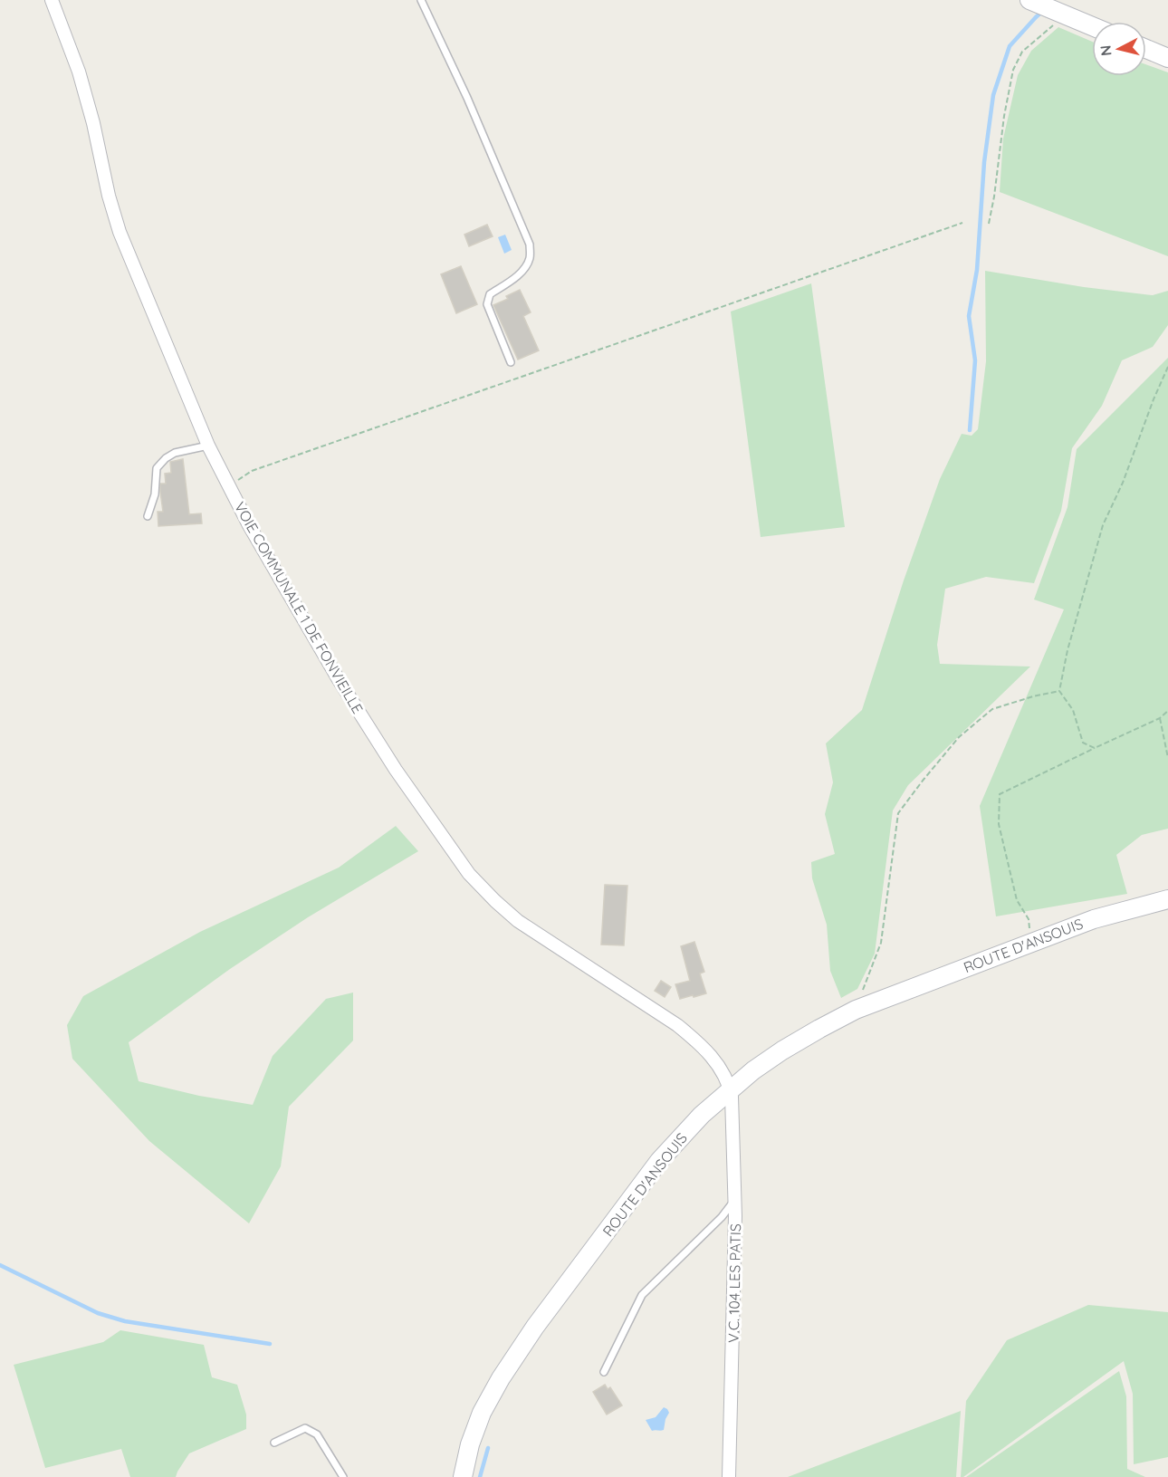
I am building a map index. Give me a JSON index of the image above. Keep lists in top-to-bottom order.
{
  "streets": {
    "street": ["VOIE COMMUNALE 1 DE FONVIEILLE", "ROUTE D'ANSOUIS", "V.C. 104 LES PATIS"]
  },
  "crossings": [
    ["VOIE COMMUNALE 1 DE FONVIEILLE", "ROUTE D'ANSOUIS"],
    ["VOIE COMMUNALE 1 DE FONVIEILLE", "V.C. 104 LES PATIS"],
    ["ROUTE D'ANSOUIS", "V.C. 104 LES PATIS"]
  ],
  "north": "left"
}
